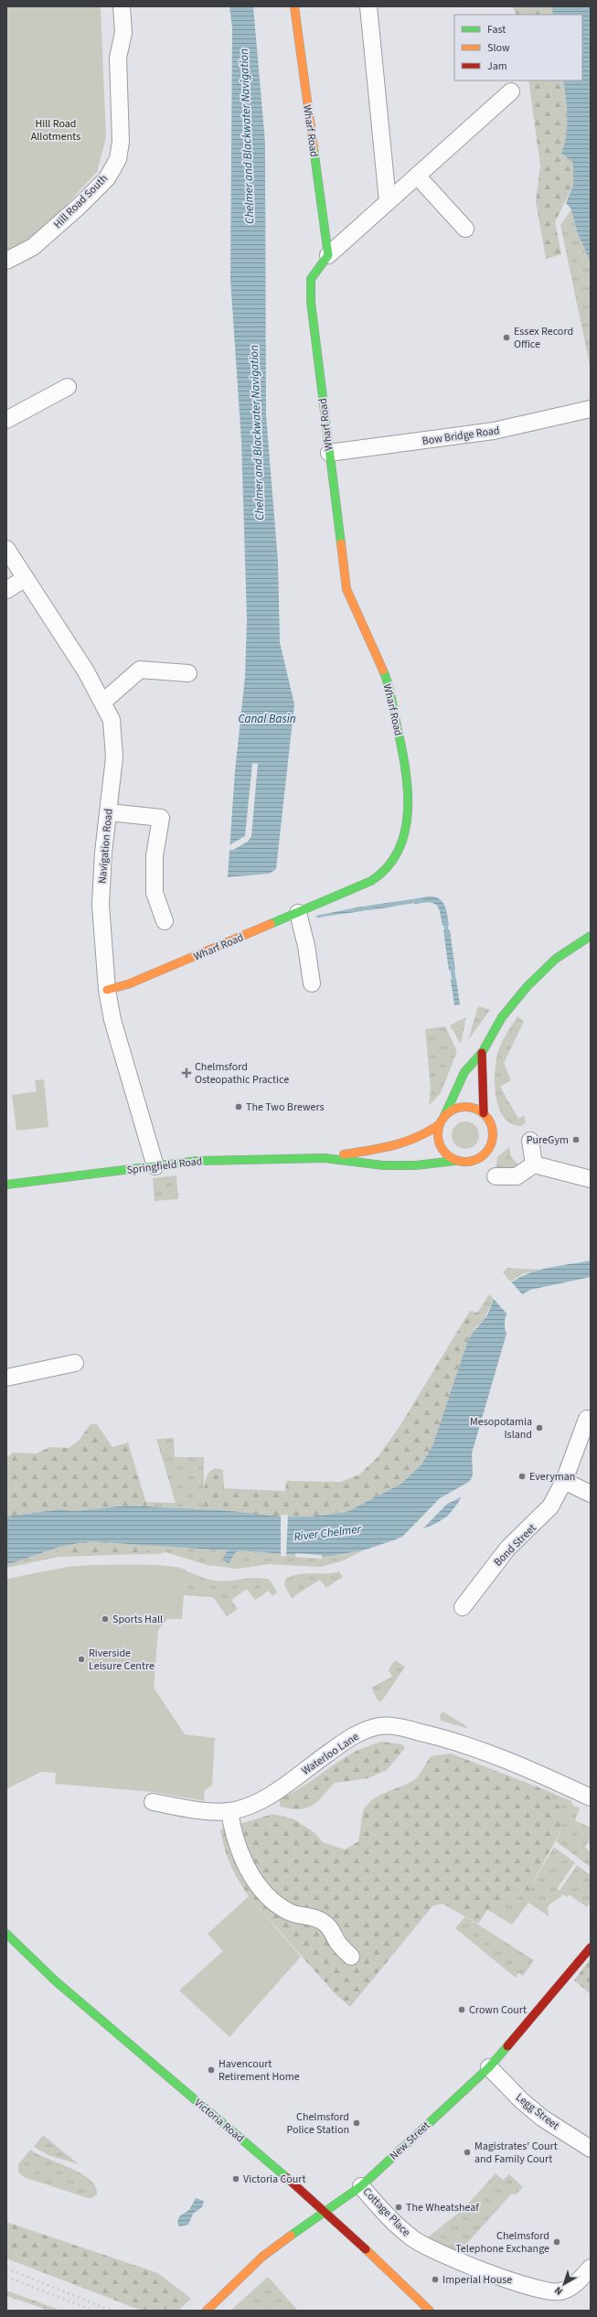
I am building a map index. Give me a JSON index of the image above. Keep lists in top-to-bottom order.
{
  "streets": {
    "main road": [
      "Wharf Road",
      "Springfield Road",
      "Victoria Road",
      "New Street"
    ],
    "street": [
      "Hill Road South",
      "Bow Bridge Road",
      "Navigation Road",
      "Bond Street",
      "Waterloo Lane",
      "Legg Street",
      "Cottage Place"
    ]
  },
  "crossings": [
    ["Wharf Road", "Bow Bridge Road"],
    ["Wharf Road", "Navigation Road"],
    ["Navigation Road", "Springfield Road"],
    ["Legg Street", "New Street"],
    ["Victoria Road", "New Street"],
    ["New Street", "Cottage Place"]
  ],
  "water": ["Chelmer and Blackwater Navigation", "Canal Basin", "River Chelmer"],
  "parks": ["Hill Road Allotments"],
  "places": {
    "other": [
      "Essex Record Office",
      "The Two Brewers",
      "PureGym",
      "Mesopotamia Island",
      "Everyman",
      "Sports Hall",
      "Riverside Leisure Centre",
      "Crown Court",
      "Havencourt Retirement Home",
      "Chelmsford Police Station",
      "Magistrates' Court and Family Court",
      "Victoria Court",
      "The Wheatsheaf",
      "Chelmsford Telephone Exchange",
      "Imperial House"
    ],
    "health": ["Chelmsford Osteopathic Practice"]
  },
  "legend": ["Fast", "Slow", "Jam"],
  "north": "bottom left"
}
